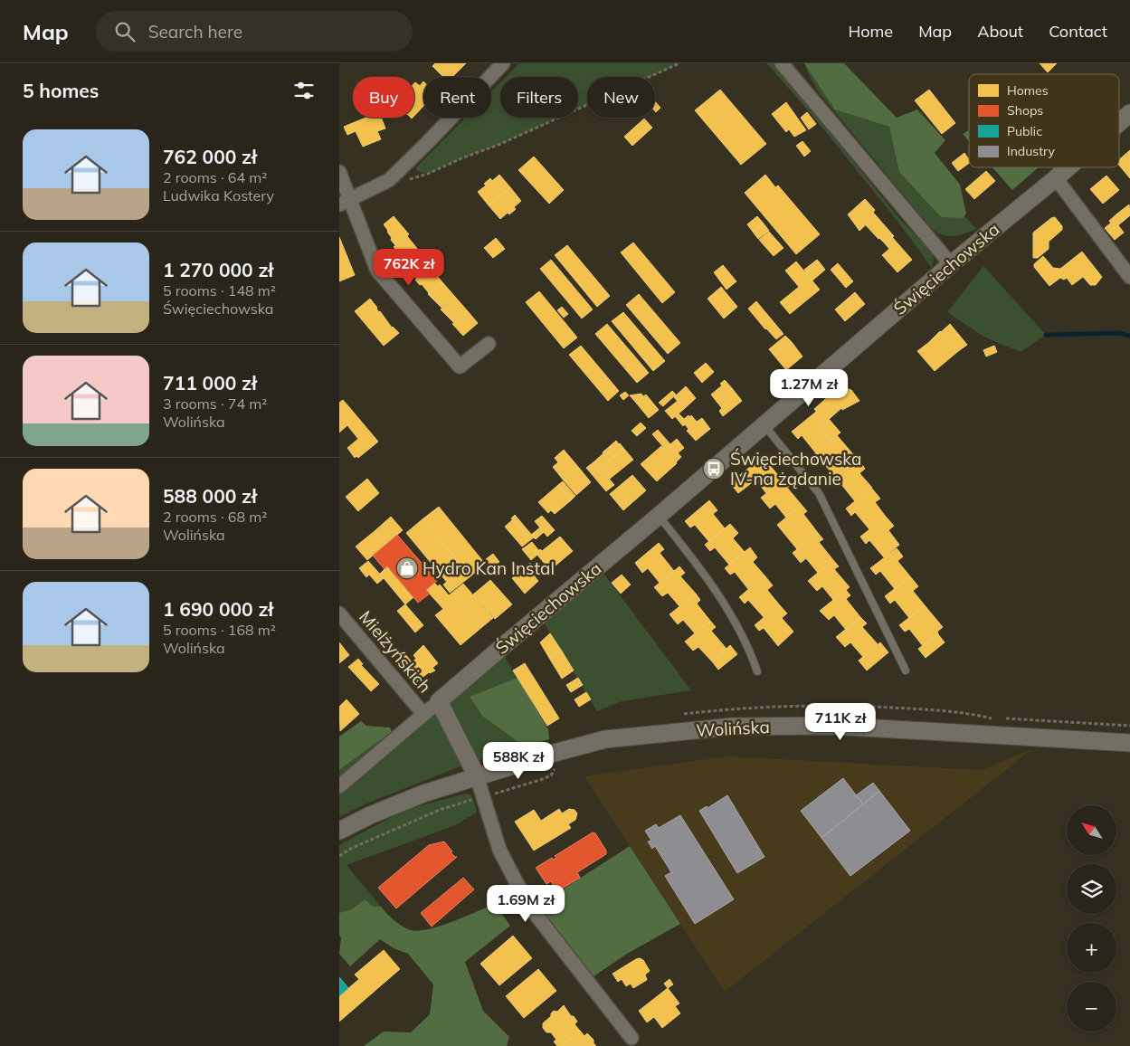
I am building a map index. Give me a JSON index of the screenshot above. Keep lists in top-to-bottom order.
{
  "streets": {
    "street": ["Święciechowska", "Mielżyńskich", "Wolińska"]
  },
  "crossings": [
    ["Święciechowska", "Mielżyńskich"]
  ],
  "places": {
    "bus stop": ["Święciechowska IV-na żądanie"],
    "shop": ["Hydro Kan Instal"]
  },
  "legend": [
    "Homes",
    "Shops",
    "Public",
    "Industry"
  ],
  "north": "top left",
  "page": {
    "header": "Map",
    "search": "Search here",
    "nav": [
      "Home",
      "Map",
      "About",
      "Contact"
    ],
    "heading": "5 homes",
    "chip": [
      "Buy",
      "Rent",
      "Filters",
      "New"
    ],
    "list": [
      {
        "name": "762 000 zł",
        "note": "2 rooms · 64 m² · Ludwika Kostery"
      },
      {
        "name": "1 270 000 zł",
        "note": "5 rooms · 148 m² · Święciechowska"
      },
      {
        "name": "711 000 zł",
        "note": "3 rooms · 74 m² · Wolińska"
      },
      {
        "name": "588 000 zł",
        "note": "2 rooms · 68 m² · Wolińska"
      },
      {
        "name": "1 690 000 zł",
        "note": "5 rooms · 168 m² · Wolińska"
      }
    ],
    "price": [
      "762K zł",
      "1.27M zł",
      "711K zł",
      "588K zł",
      "1.69M zł"
    ],
    "map_buttons": ["+", "−"]
  }
}
